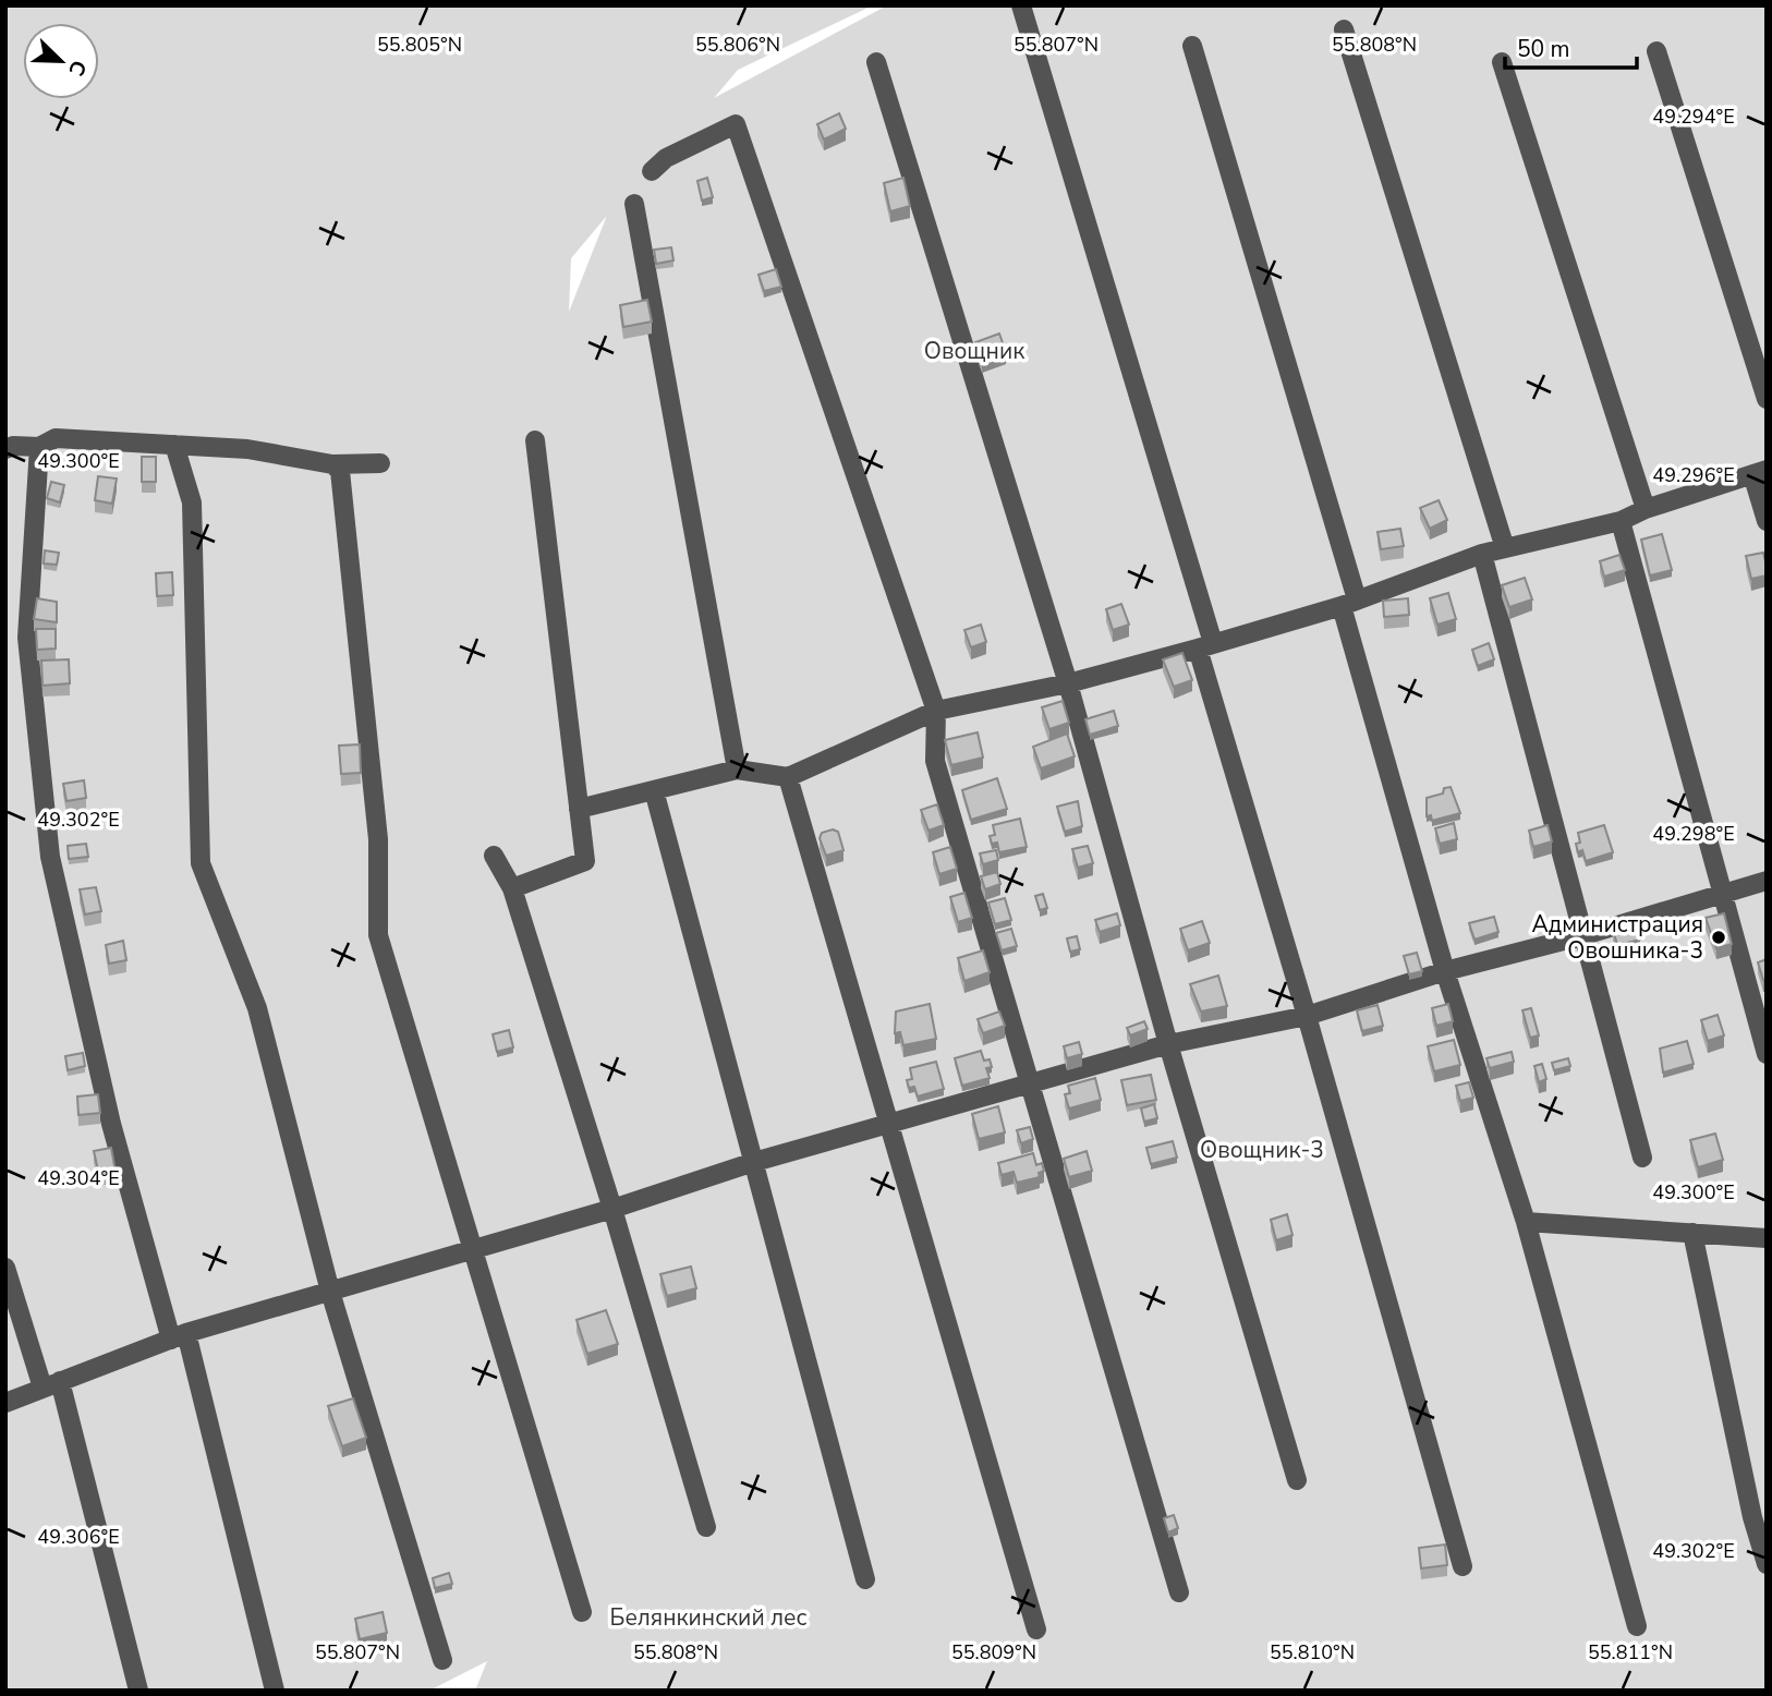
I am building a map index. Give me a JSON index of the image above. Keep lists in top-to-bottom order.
{
  "parks": ["Овощник", "Овощник-3", "Белянкинский лес"],
  "places": ["Администрация Овошника-3"],
  "scale_bar": "50 m",
  "north": "bottom right",
  "coordinates": [
    "55.805°N",
    "55.806°N",
    "55.807°N",
    "55.808°N",
    "49.294°E",
    "49.300°E",
    "49.296°E",
    "49.302°E",
    "49.298°E",
    "49.304°E",
    "49.306°E",
    "55.809°N",
    "55.810°N",
    "55.811°N"
  ]
}
